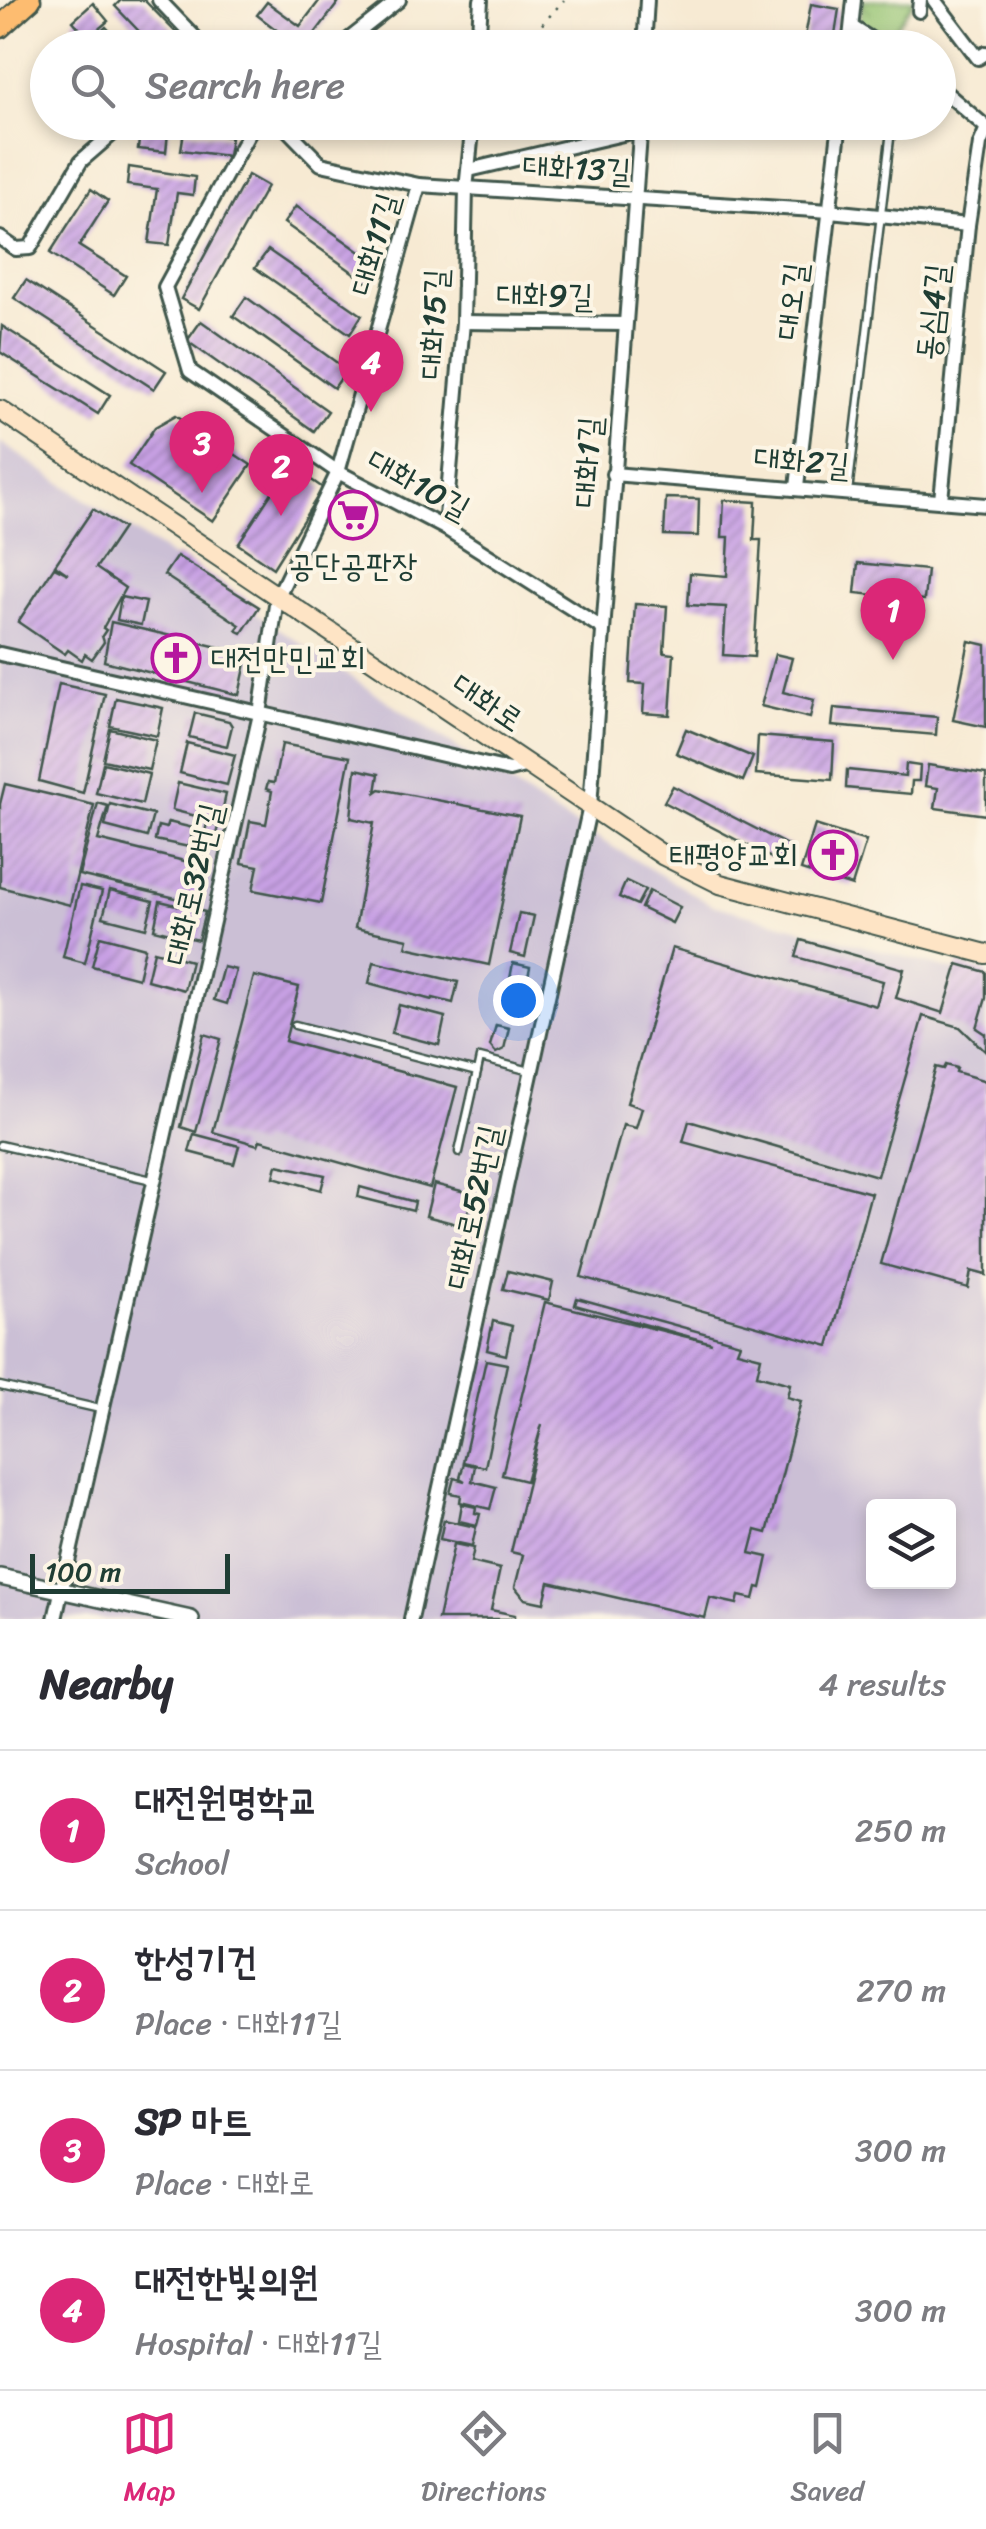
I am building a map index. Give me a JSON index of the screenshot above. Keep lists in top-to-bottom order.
{
  "streets": {
    "main road": ["대화로"],
    "street": [
      "대화13길",
      "대화11길",
      "대화9길",
      "대오길",
      "동심4길",
      "대화15길",
      "대화2길",
      "대화1길",
      "대화10길",
      "대화로32번길",
      "대화로52번길"
    ]
  },
  "crossings": [
    ["대화13길", "대화11길"],
    ["대화13길", "대오길"],
    ["대화13길", "동심4길"],
    ["대화13길", "대화15길"],
    ["대화13길", "대화1길"],
    ["대화11길", "대화10길"],
    ["대화11길", "대화로"],
    ["대화11길", "대화로32번길"],
    ["대화9길", "대화15길"],
    ["대화9길", "대화1길"],
    ["대오길", "대화2길"],
    ["동심4길", "대화2길"],
    ["대화15길", "대화10길"],
    ["대화2길", "대화1길"],
    ["대화1길", "대화10길"],
    ["대화1길", "대화로"],
    ["대화1길", "대화로52번길"],
    ["대화로", "대화로32번길"],
    ["대화로", "대화로52번길"]
  ],
  "places": {
    "supermarket": ["공단공판장"],
    "church": ["대전만민교회", "태평양교회"]
  },
  "scale_bar": "100 m",
  "page": {
    "search": "Search here",
    "pins": [
      "4",
      "3",
      "2",
      "1"
    ],
    "scale": "100 m",
    "heading": ["Nearby", "4 results"],
    "list": [
      {
        "mark": "1",
        "name": "대전원명학교",
        "note": "School",
        "value": "250 m"
      },
      {
        "mark": "2",
        "name": "한성기건",
        "note": "Place · 대화11길",
        "value": "270 m"
      },
      {
        "mark": "3",
        "name": "SP 마트",
        "note": "Place · 대화로",
        "value": "300 m"
      },
      {
        "mark": "4",
        "name": "대전한빛의원",
        "note": "Hospital · 대화11길",
        "value": "300 m"
      }
    ],
    "nav": ["Map", "Directions", "Saved"]
  }
}
